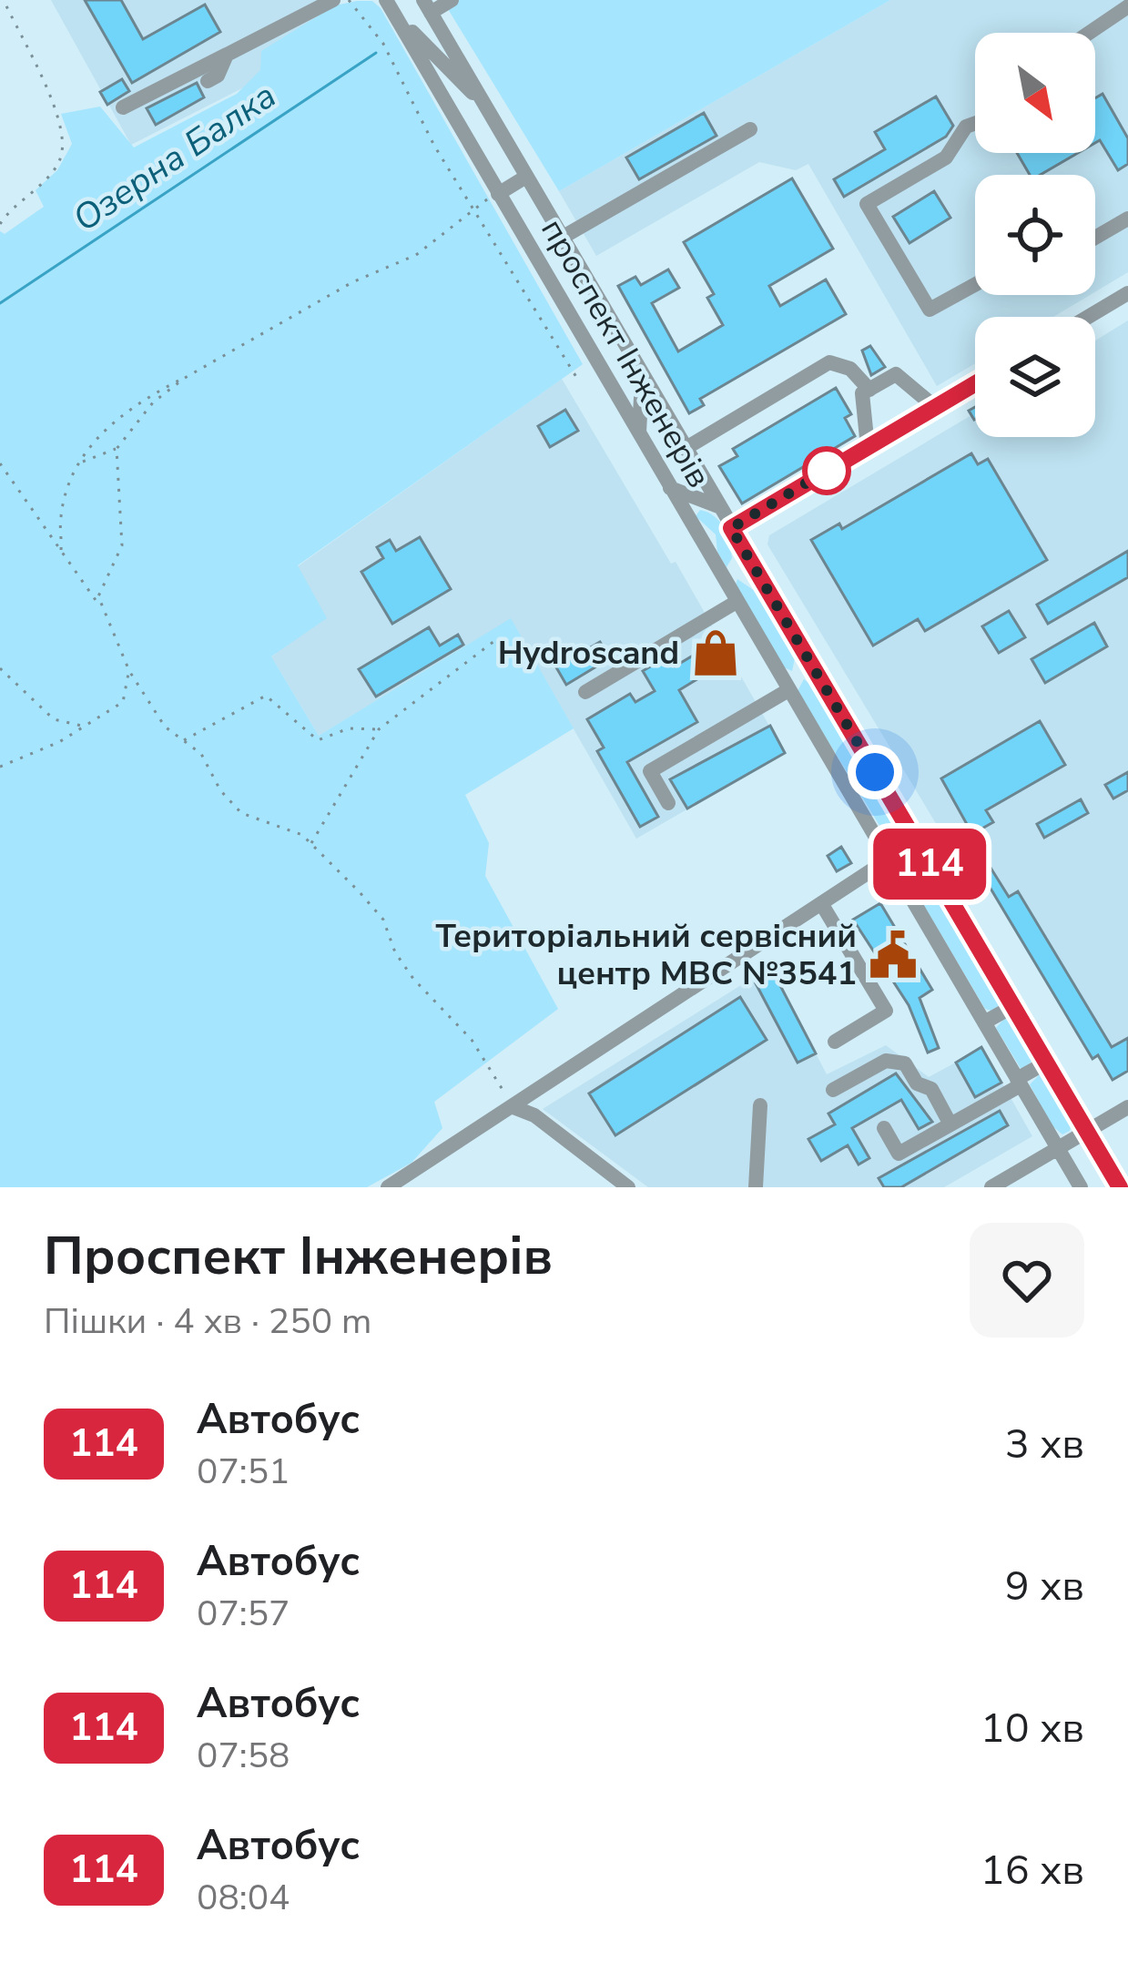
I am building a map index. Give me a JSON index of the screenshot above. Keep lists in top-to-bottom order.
{
  "streets": {
    "street": ["проспект Інженерів"]
  },
  "water": ["Озерна Балка"],
  "places": {
    "shop": ["Hydroscand"],
    "public building": ["Територіальний сервісний центр МВС №3541"]
  },
  "lines": ["bus line 114"],
  "north": "bottom right",
  "page": {
    "on_map": "114",
    "heading": ["Проспект Інженерів", "Пішки · 4 хв · 250 m"],
    "list": [
      {
        "mark": "114",
        "name": "Автобус",
        "note": "07:51",
        "value": "3 хв"
      },
      {
        "mark": "114",
        "name": "Автобус",
        "note": "07:57",
        "value": "9 хв"
      },
      {
        "mark": "114",
        "name": "Автобус",
        "note": "07:58",
        "value": "10 хв"
      },
      {
        "mark": "114",
        "name": "Автобус",
        "note": "08:04",
        "value": "16 хв"
      }
    ]
  }
}
